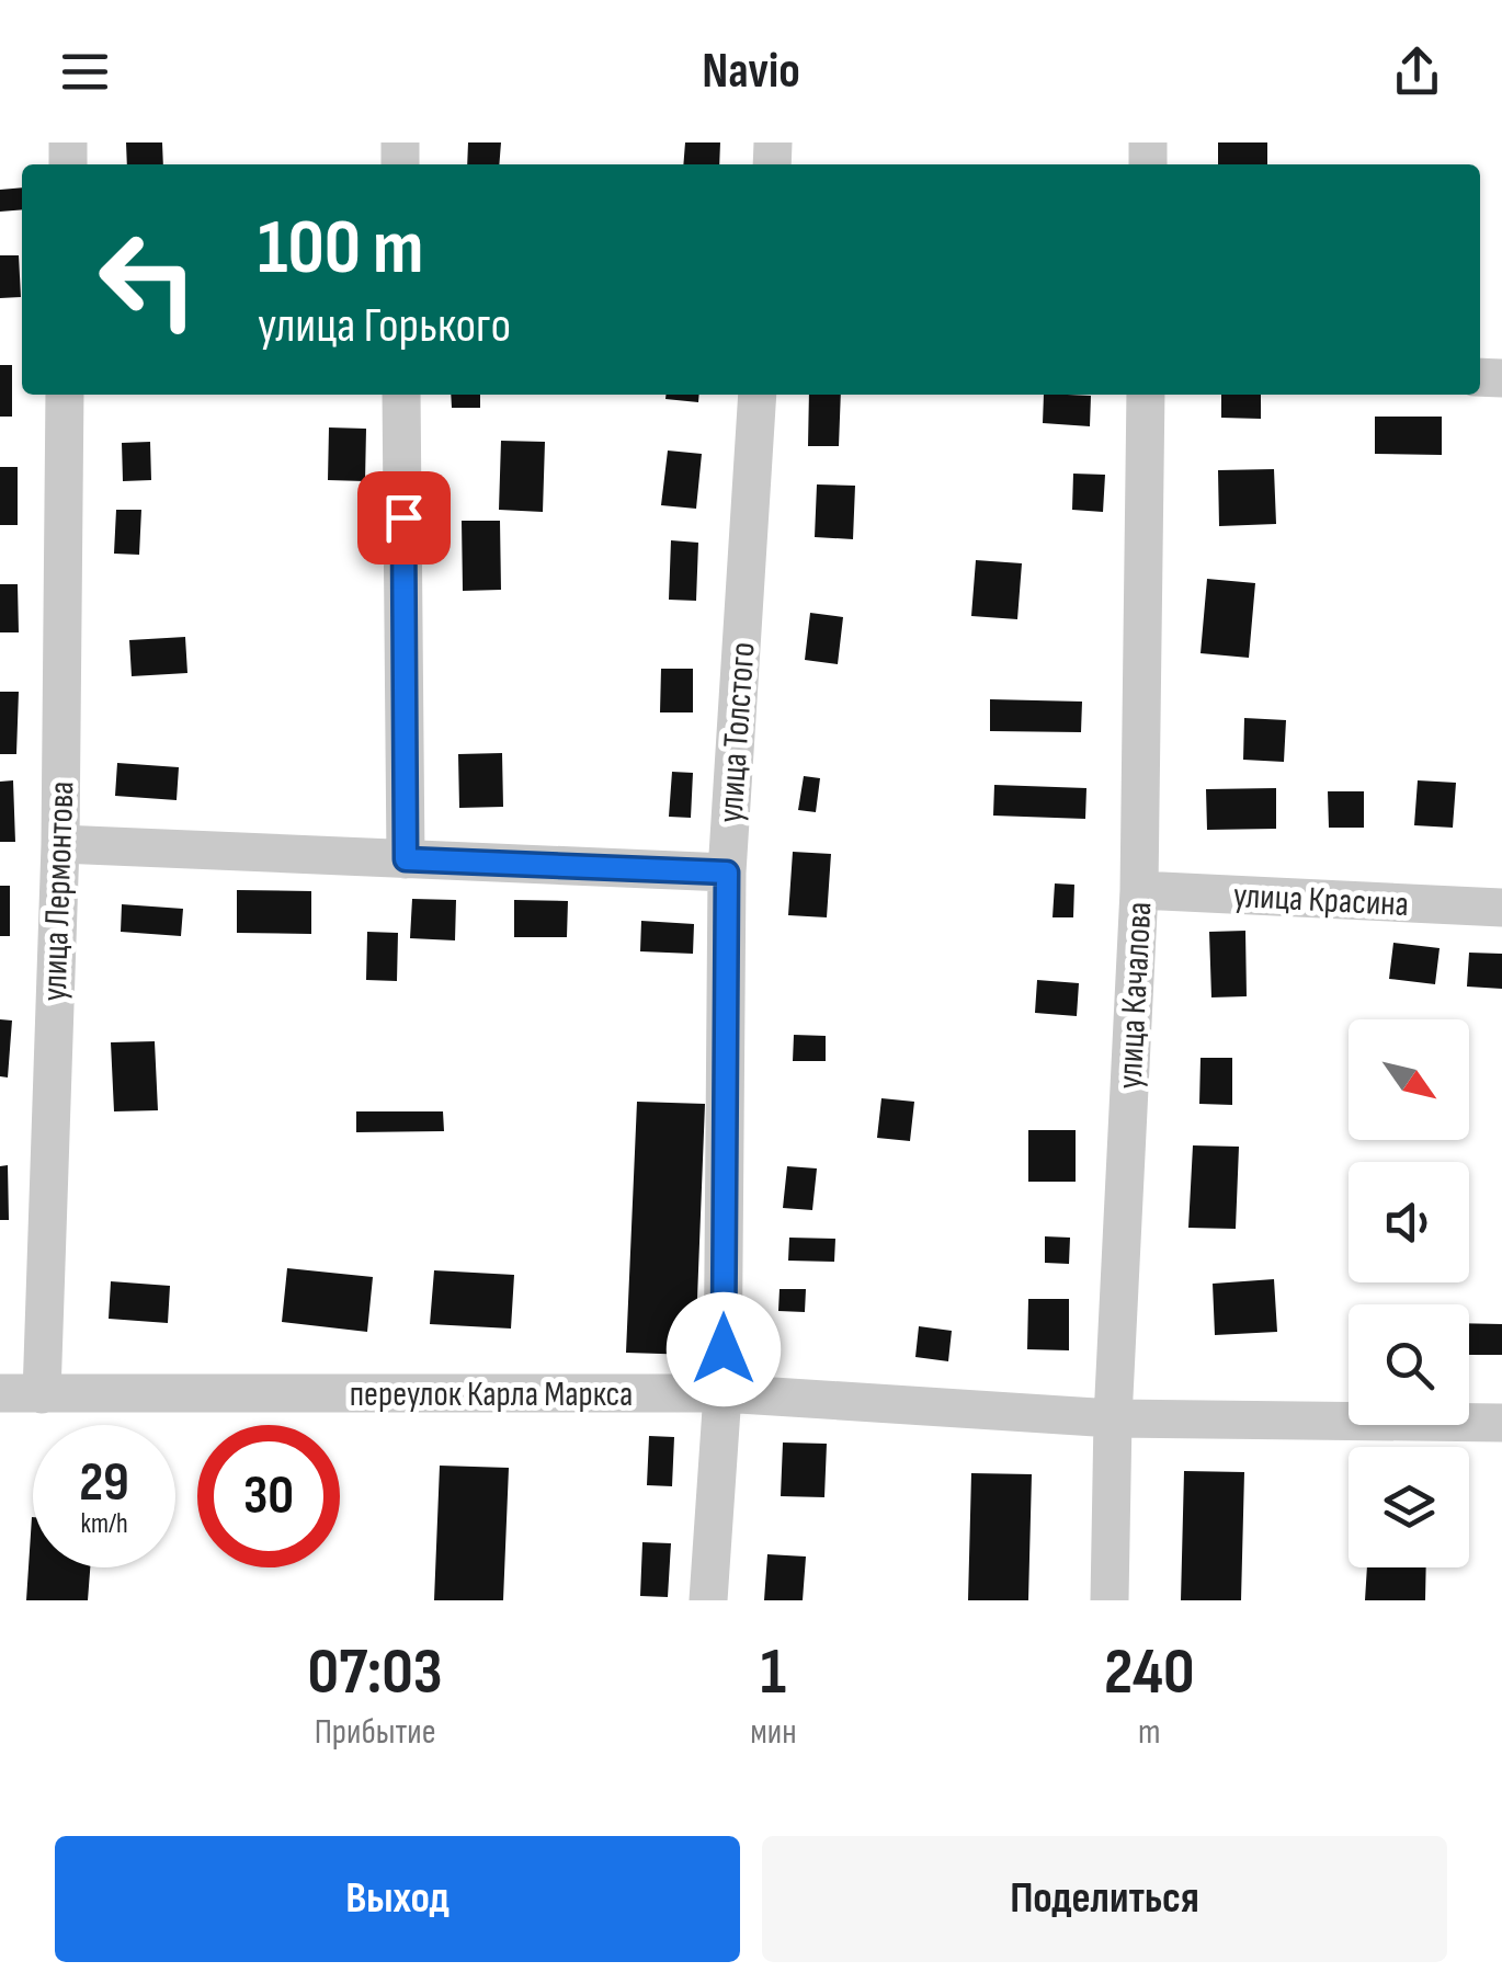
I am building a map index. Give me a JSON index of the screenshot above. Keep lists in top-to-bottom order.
{
  "streets": {
    "street": [
      "улица Толстого",
      "улица Лермонтова",
      "улица Красина",
      "улица Качалова",
      "переулок Карла Маркса"
    ]
  },
  "crossings": [
    ["улица Толстого", "переулок Карла Маркса"],
    ["улица Лермонтова", "переулок Карла Маркса"],
    ["улица Красина", "улица Качалова"],
    ["улица Качалова", "переулок Карла Маркса"]
  ],
  "north": "bottom right",
  "page": {
    "header": "Navio",
    "turn": ["100 m", "улица Горького"],
    "speed": "29 km/h",
    "limit": "30",
    "eta": [
      "07:03",
      "Прибытие",
      "1",
      "мин",
      "240",
      "m"
    ],
    "buttons": ["Выход", "Поделиться"]
  }
}
